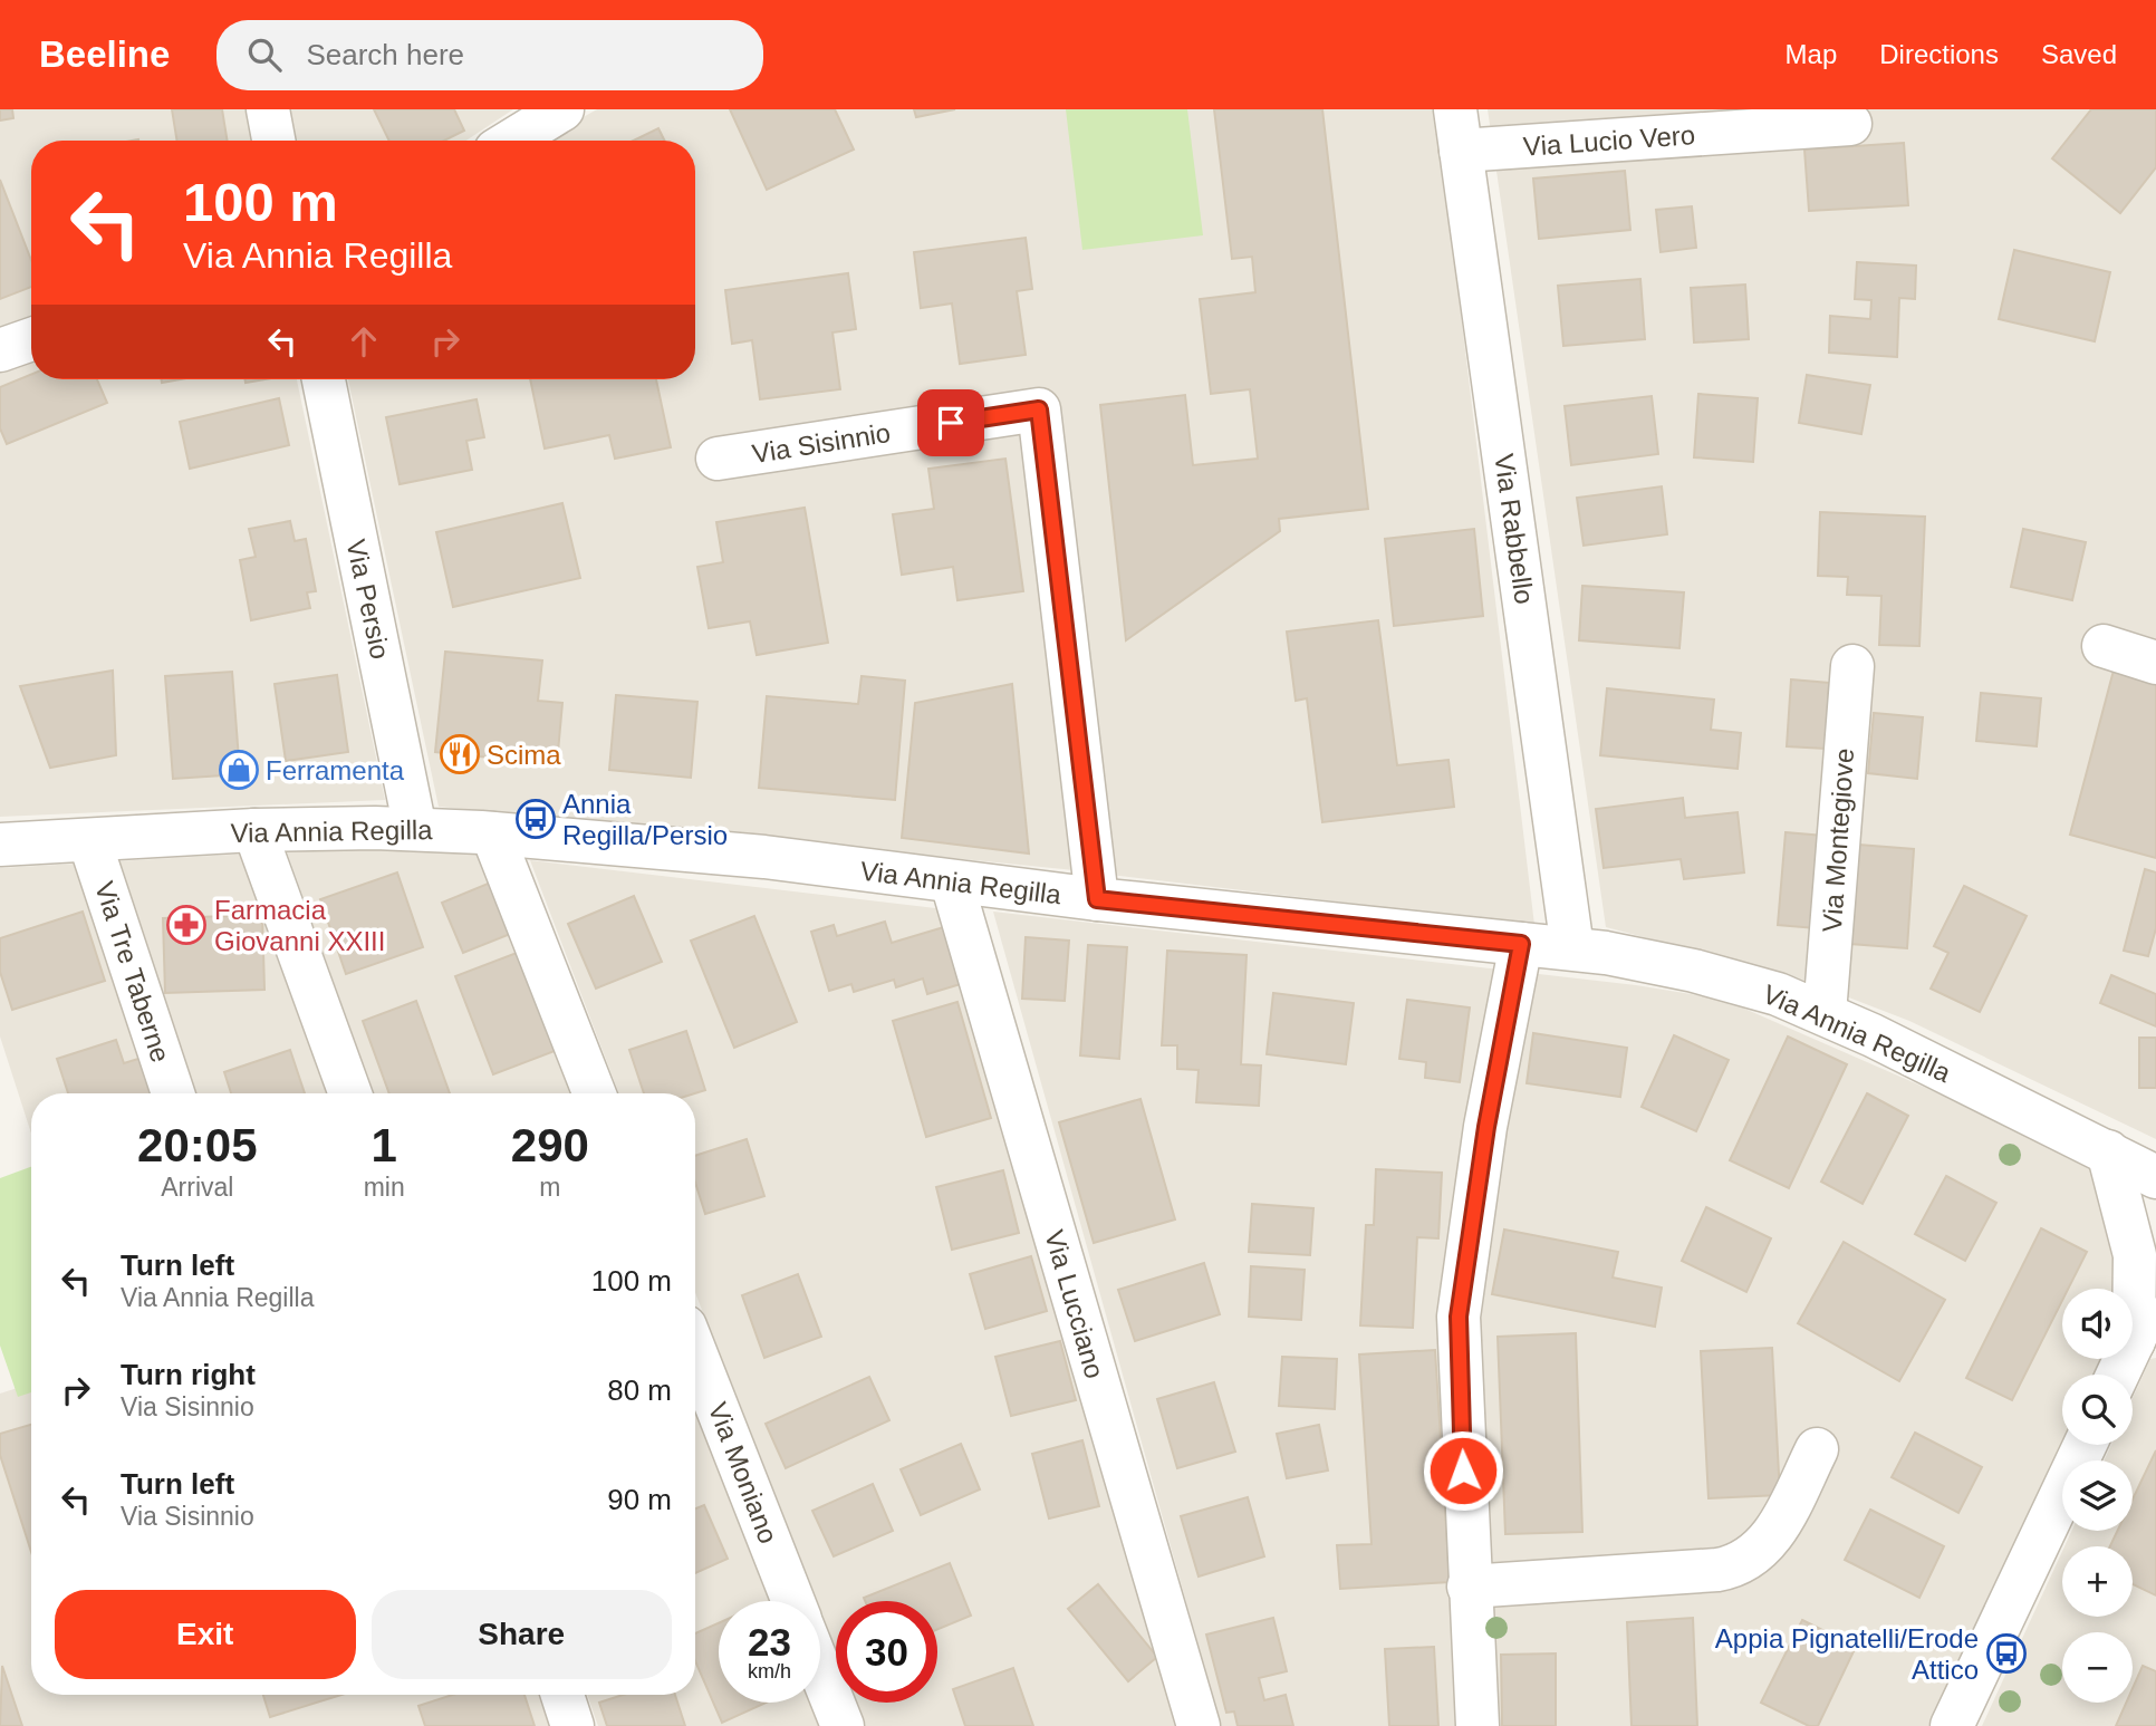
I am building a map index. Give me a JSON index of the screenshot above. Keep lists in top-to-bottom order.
{
  "streets": {
    "street": [
      "Via Lucio Vero",
      "Via Sisinnio",
      "Via Rabbello",
      "Via Persio",
      "Via Annia Regilla",
      "Via Montegiove",
      "Via Tre Taberne",
      "Via Lucciano",
      "Via Moniano"
    ]
  },
  "crossings": [
    ["Via Lucio Vero", "Via Rabbello"],
    ["Via Sisinnio", "Via Annia Regilla"],
    ["Via Rabbello", "Via Annia Regilla"],
    ["Via Persio", "Via Annia Regilla"],
    ["Via Annia Regilla", "Via Montegiove"],
    ["Via Annia Regilla", "Via Tre Taberne"],
    ["Via Annia Regilla", "Via Lucciano"]
  ],
  "places": {
    "restaurant": ["Scima"],
    "shop": ["Ferramenta"],
    "bus stop": ["Annia Regilla/Persio", "Appia Pignatelli/Erode Attico"],
    "pharmacy": ["Farmacia Giovanni XXIII"]
  },
  "page": {
    "header": "Beeline",
    "search": "Search here",
    "nav": ["Map", "Directions", "Saved"],
    "turn": ["100 m", "Via Annia Regilla"],
    "eta": [
      "20:05",
      "Arrival",
      "1",
      "min",
      "290",
      "m"
    ],
    "list": [
      {
        "name": "Turn left",
        "note": "Via Annia Regilla",
        "value": "100 m"
      },
      {
        "name": "Turn right",
        "note": "Via Sisinnio",
        "value": "80 m"
      },
      {
        "name": "Turn left",
        "note": "Via Sisinnio",
        "value": "90 m"
      }
    ],
    "map_buttons": ["+", "−"],
    "buttons": ["Exit", "Share"],
    "speed": "23 km/h",
    "limit": "30"
  }
}
